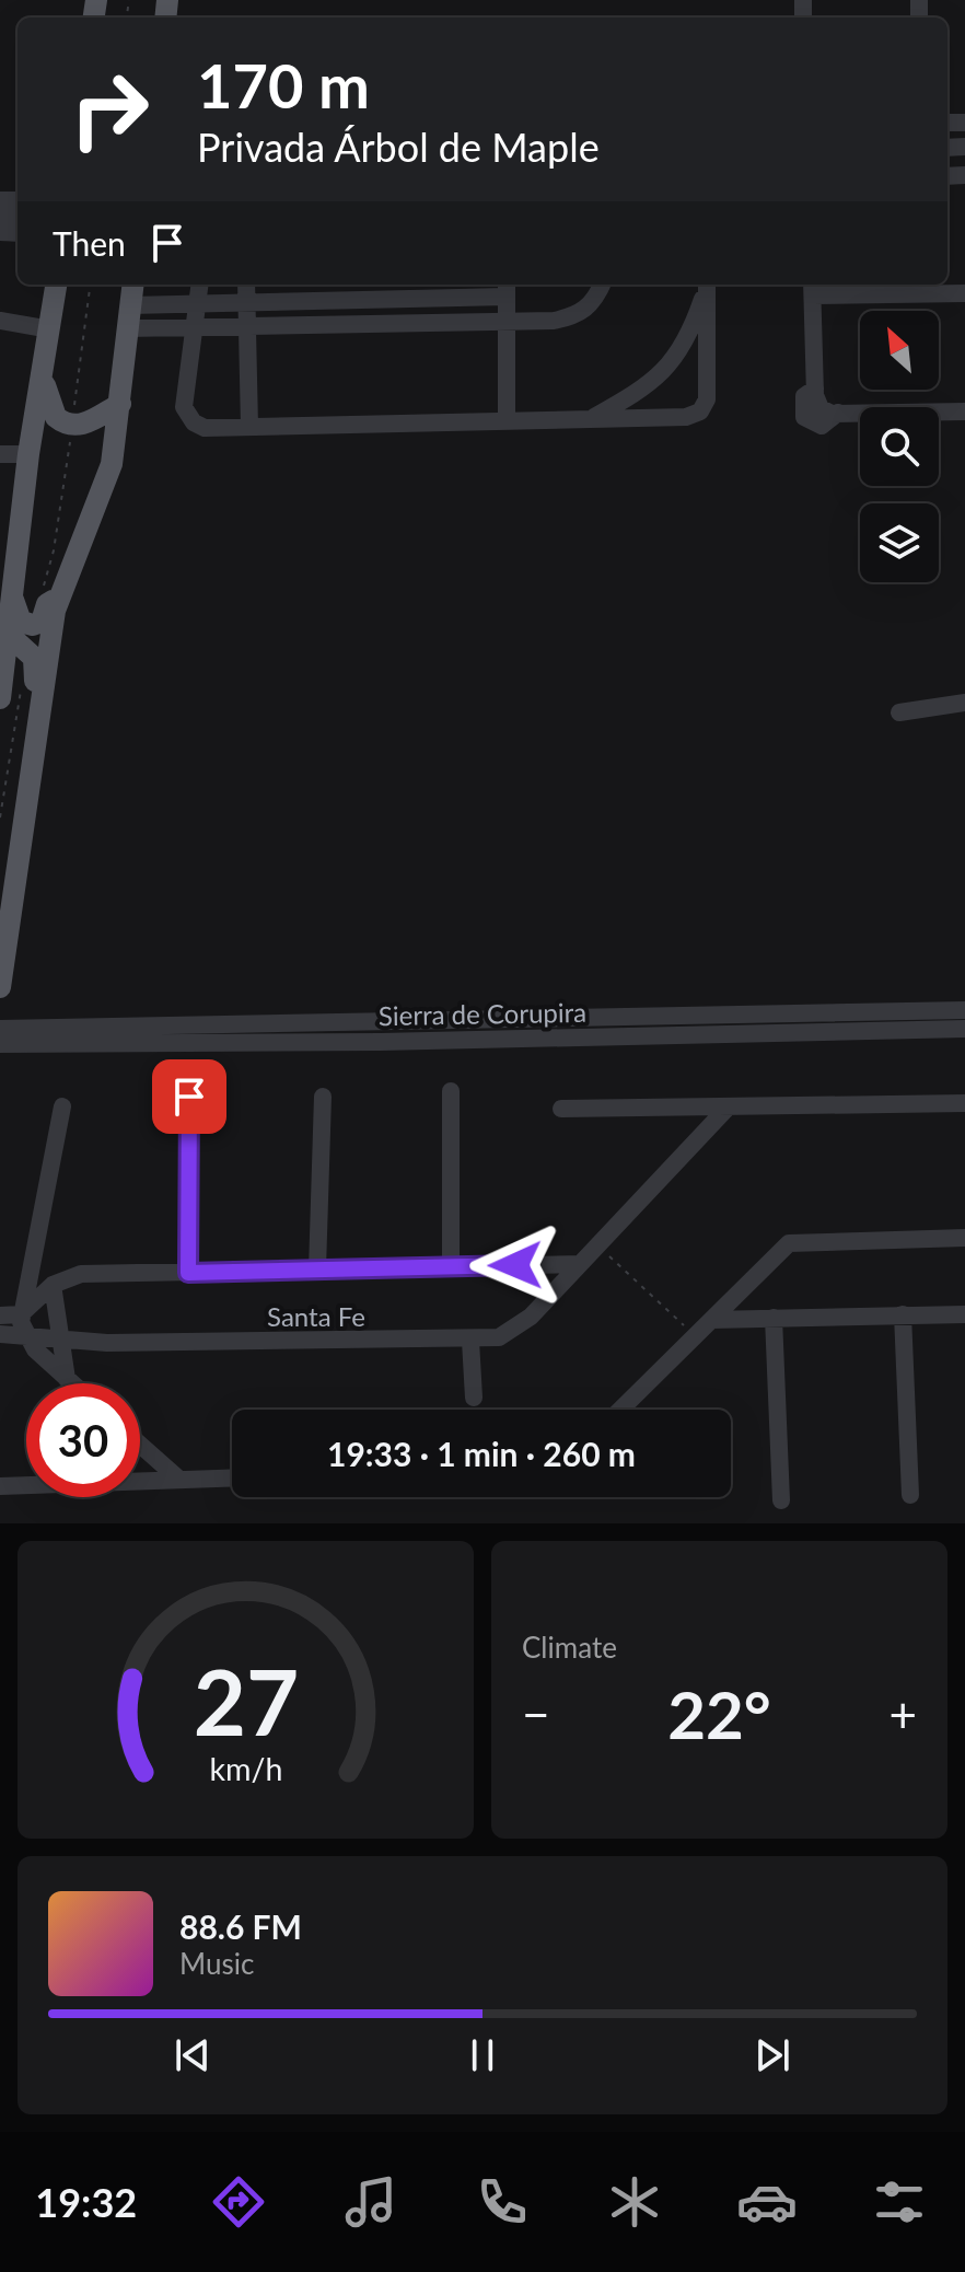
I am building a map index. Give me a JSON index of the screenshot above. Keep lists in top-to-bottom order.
{
  "streets": {
    "street": ["Sierra de Corupira", "Santa Fe"]
  },
  "north": "top left",
  "page": {
    "turn": ["170 m", "Privada Árbol de Maple"],
    "then": "Then",
    "limit": "30",
    "trip": "19:33 · 1 min · 260 m",
    "tile": "Climate",
    "heat": ["−", "22°", "+"],
    "song": ["88.6 FM", "Music"],
    "tabs": "19:32",
    "gauge": ["27", "km/h"]
  }
}
